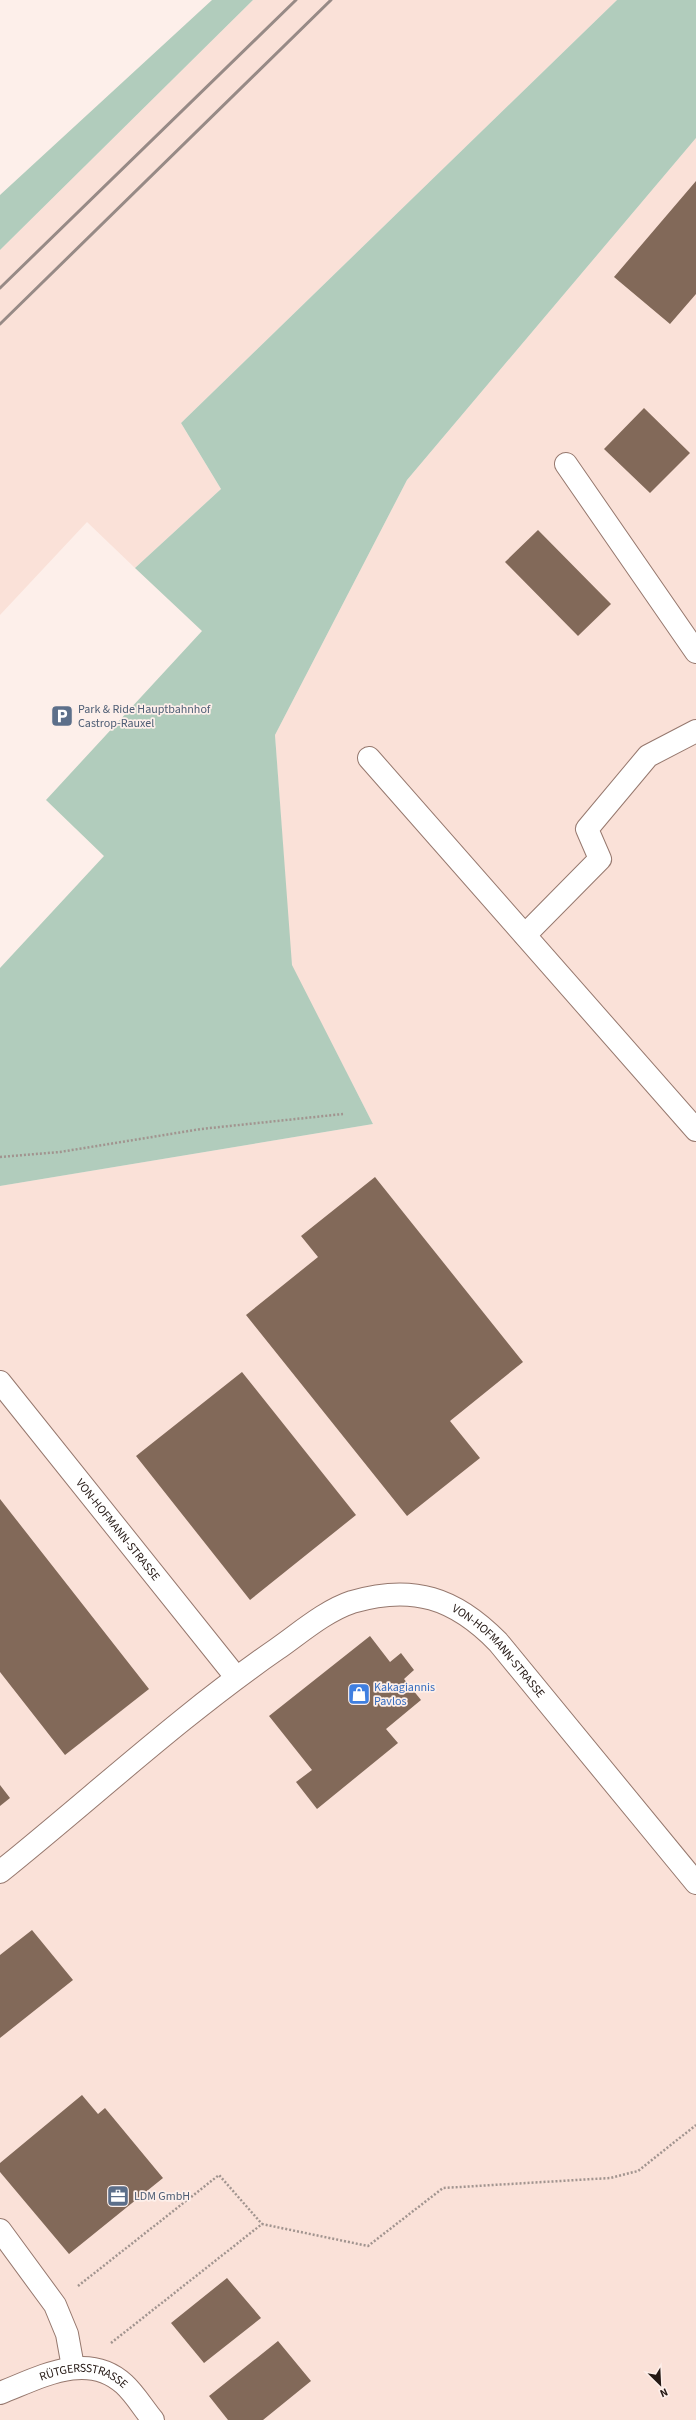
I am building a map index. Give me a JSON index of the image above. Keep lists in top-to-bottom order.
{
  "streets": {
    "street": ["VON-HOFMANN-STRASSE", "RÜTGERSSTRASSE"]
  },
  "places": {
    "parking": ["Park & Ride Hauptbahnhof Castrop-Rauxel"],
    "shop": ["Kakagiannis Pavlos"],
    "office": ["LDM GmbH"]
  },
  "north": "bottom right"
}
